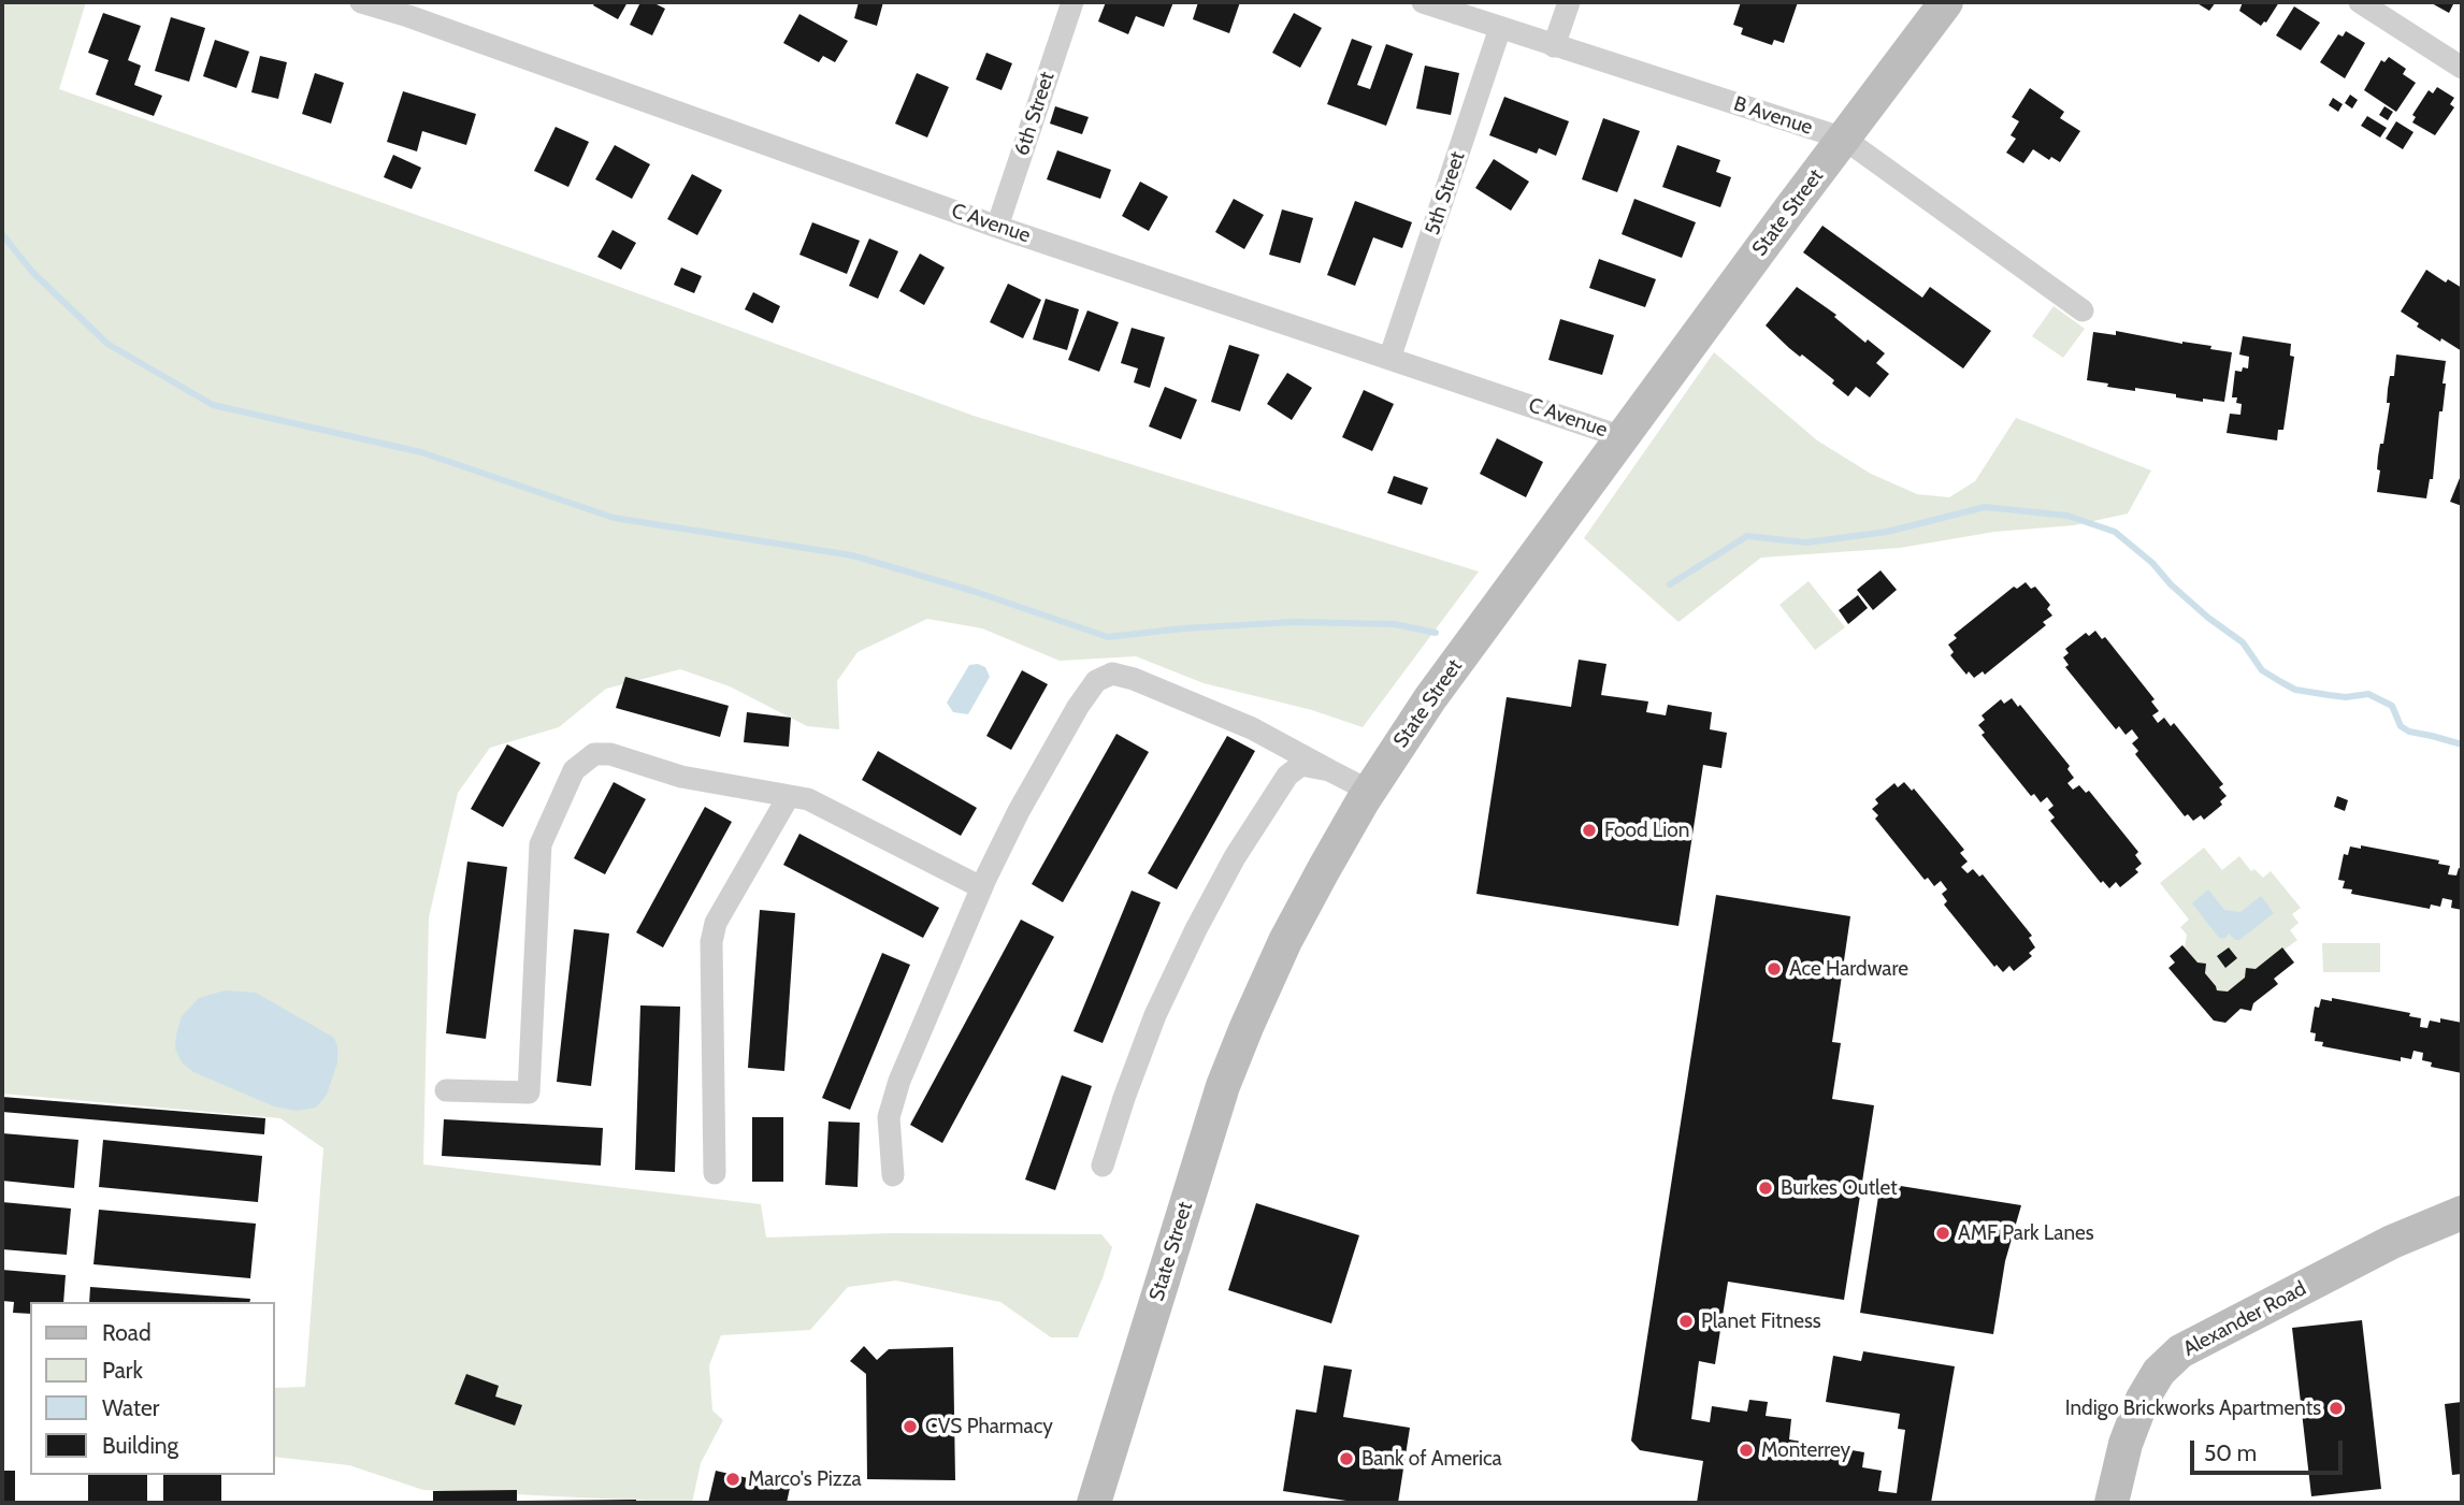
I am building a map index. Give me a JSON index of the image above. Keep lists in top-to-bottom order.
{
  "streets": {
    "main road": ["State Street", "Alexander Road"],
    "street": [
      "6th Street",
      "B Avenue",
      "5th Street",
      "C Avenue"
    ]
  },
  "crossings": [
    ["6th Street", "C Avenue"],
    ["B Avenue", "5th Street"],
    ["B Avenue", "State Street"],
    ["5th Street", "C Avenue"],
    ["State Street", "C Avenue"]
  ],
  "places": [
    "Food Lion",
    "Ace Hardware",
    "Burkes Outlet",
    "AMF Park Lanes",
    "Planet Fitness",
    "Indigo Brickworks Apartments",
    "CVS Pharmacy",
    "Monterrey",
    "Bank of America",
    "Marco's Pizza"
  ],
  "legend": [
    "Road",
    "Park",
    "Water",
    "Building"
  ],
  "scale_bar": "50 m"
}
